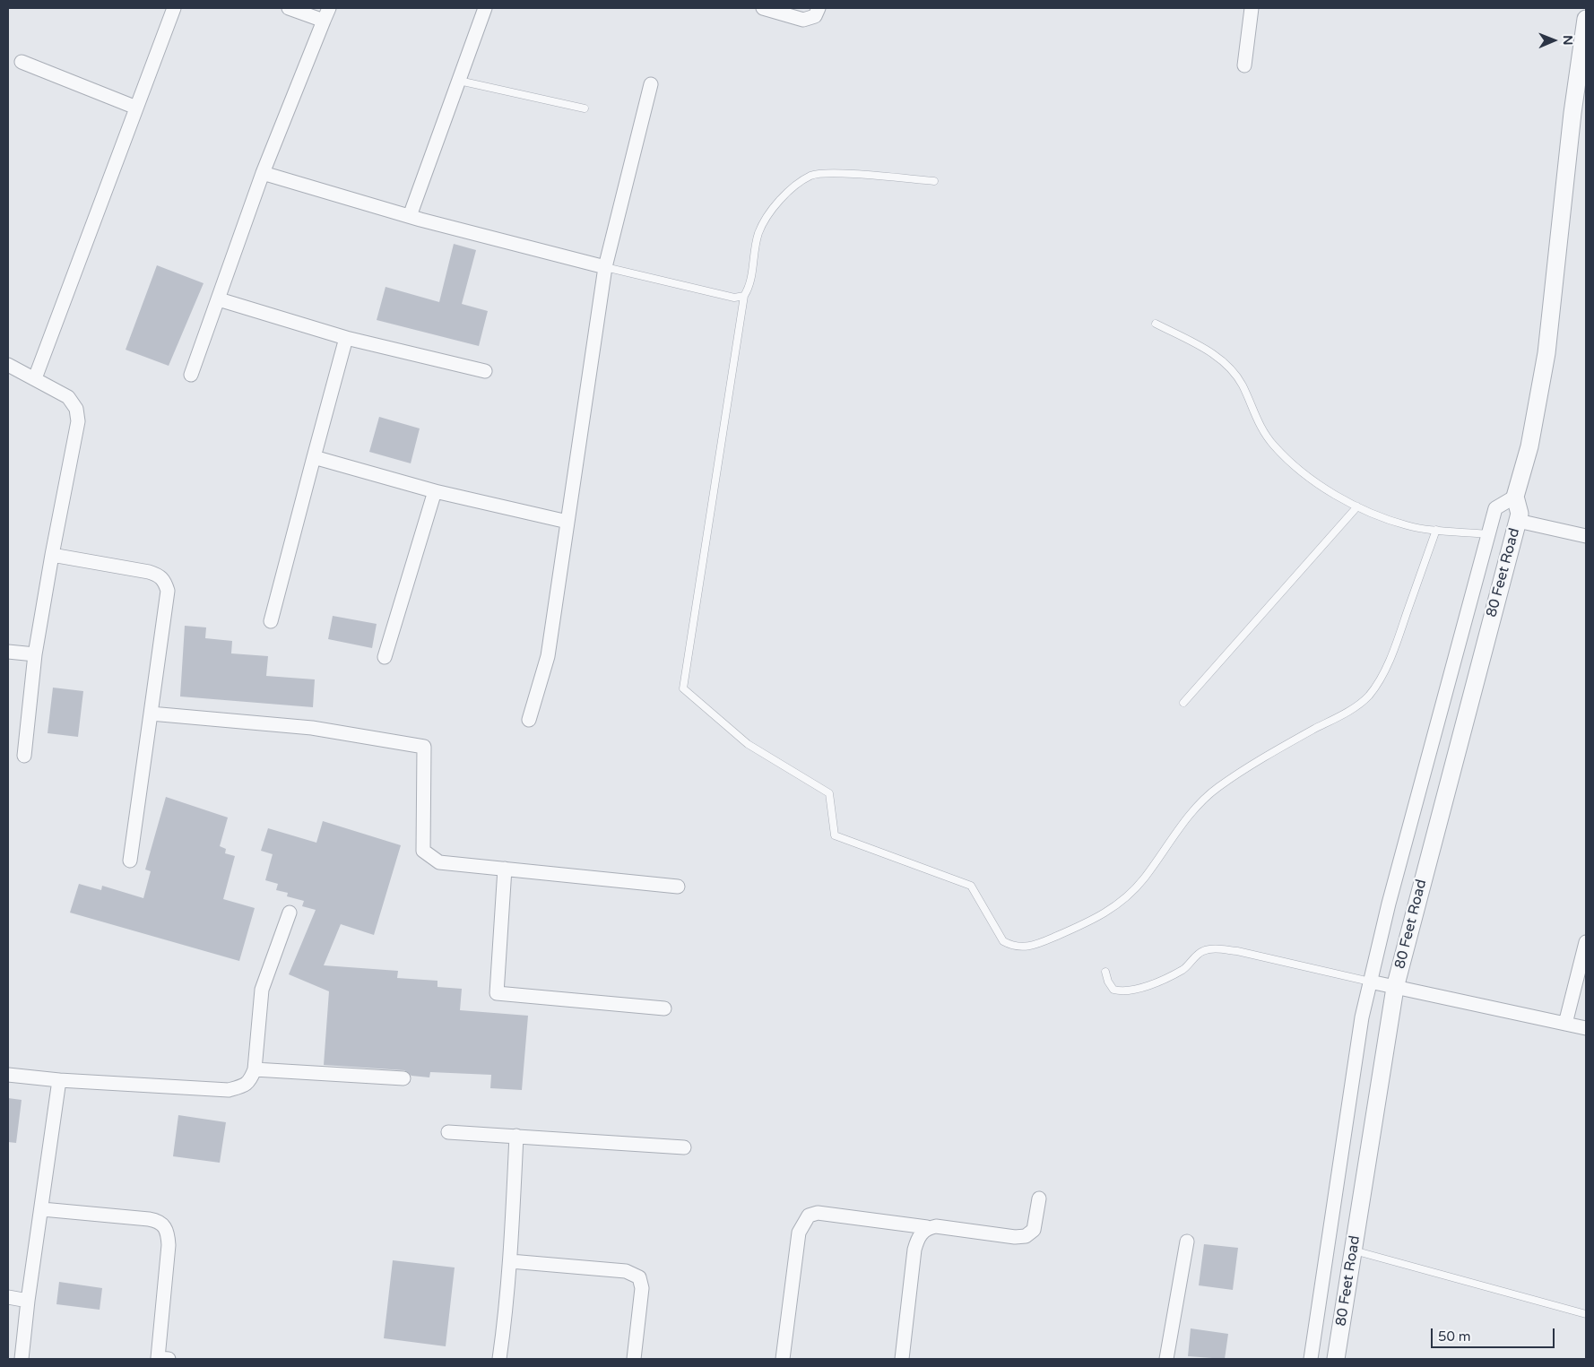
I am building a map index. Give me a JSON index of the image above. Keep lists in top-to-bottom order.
{
  "streets": {
    "street": ["80 Feet Road"]
  },
  "scale_bar": "50 m",
  "north": "right"
}
